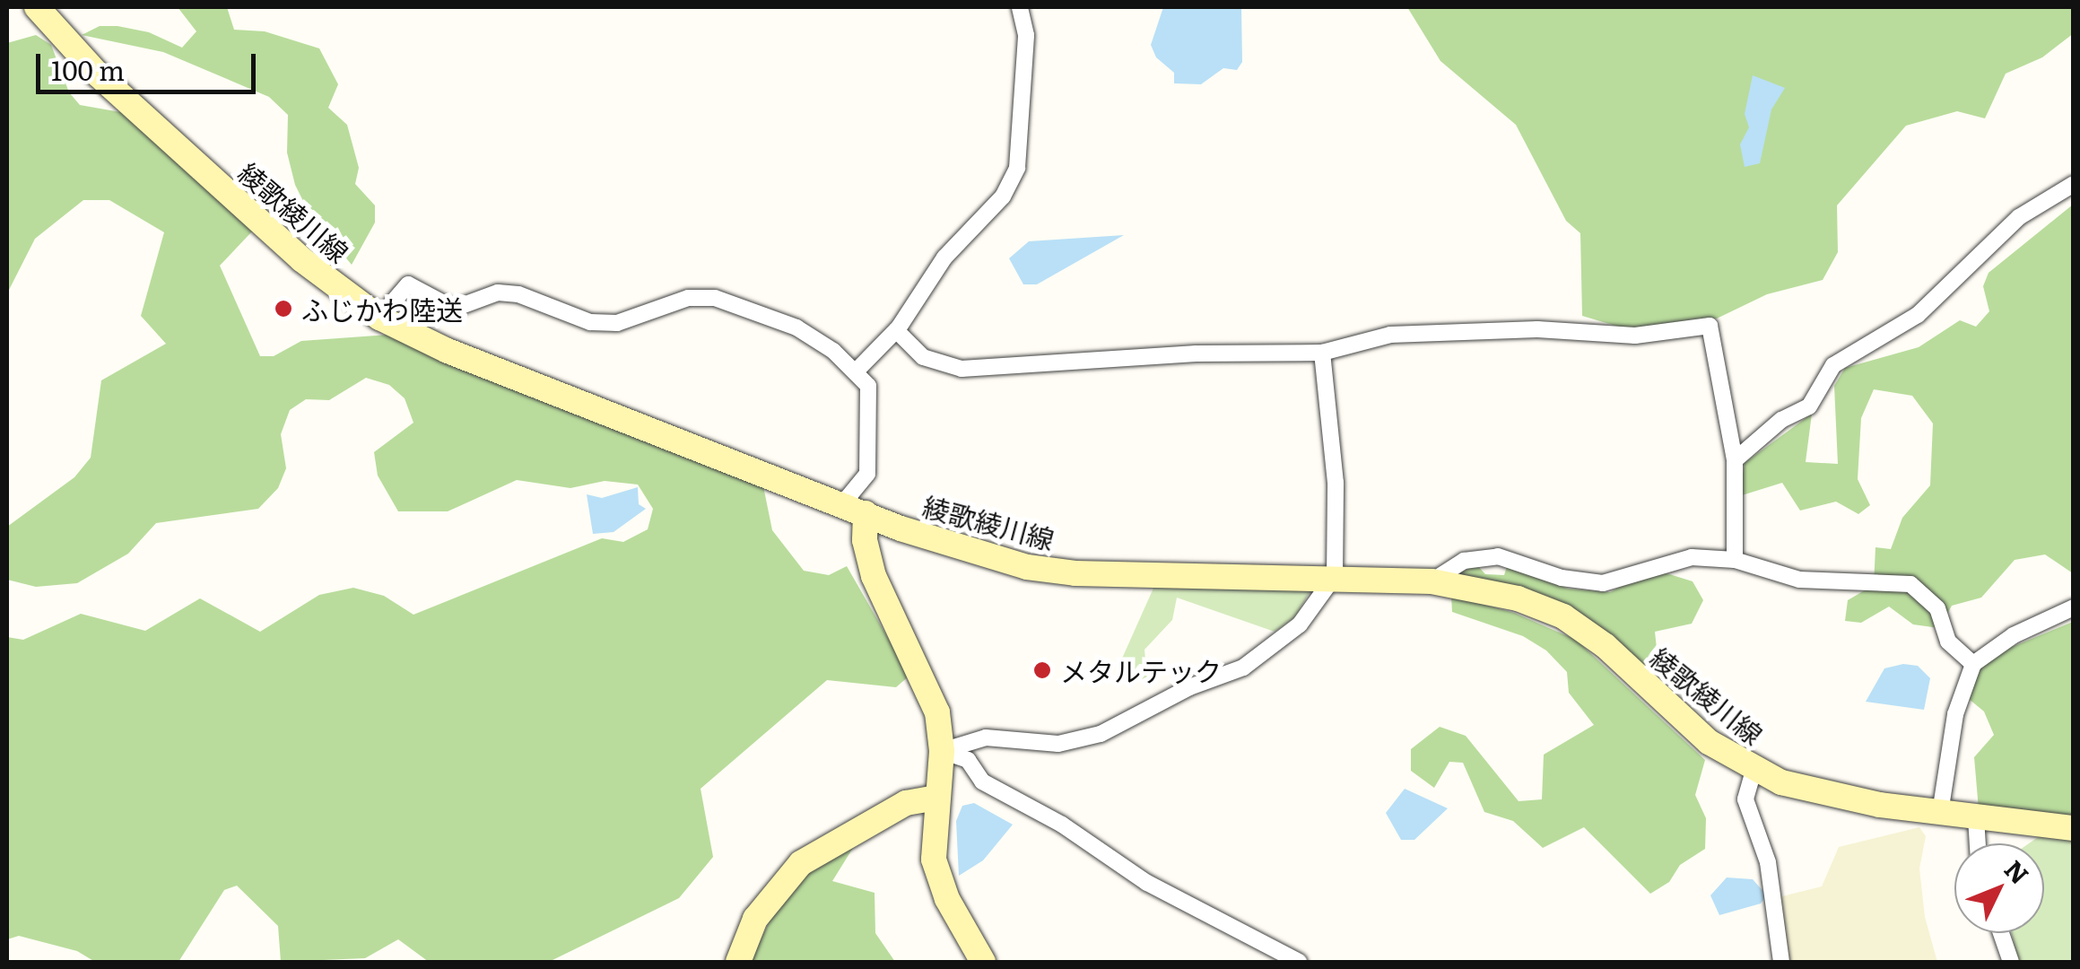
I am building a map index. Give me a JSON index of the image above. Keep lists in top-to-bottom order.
{
  "streets": {
    "main road": ["綾歌綾川線"]
  },
  "places": ["ふじかわ陸送", "メタルテック"],
  "scale_bar": "100 m",
  "north": "top right"
}
